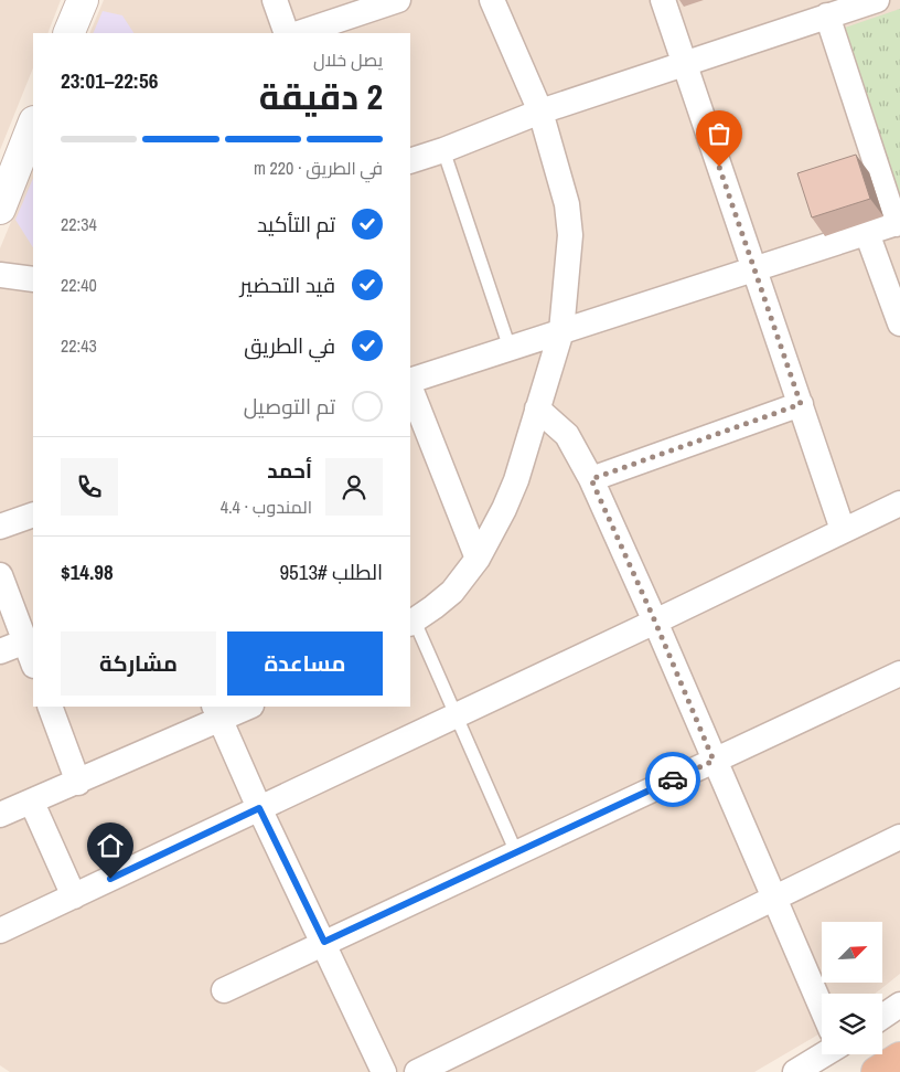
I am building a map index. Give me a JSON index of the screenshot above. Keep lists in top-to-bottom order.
{
  "north": "top right",
  "page": {
    "heading": ["2 دقيقة", "يصل خلال", "22:56–23:01"],
    "panel": [
      "أحمد",
      "المندوب · 4.4",
      "الطلب #9513",
      "$14.98"
    ],
    "bar": "في الطريق · 220 m",
    "list": [
      ["تم التأكيد", "22:34"],
      ["قيد التحضير", "22:40"],
      ["في الطريق", "22:43"],
      "تم التوصيل"
    ],
    "buttons": ["مساعدة", "مشاركة"]
  }
}
